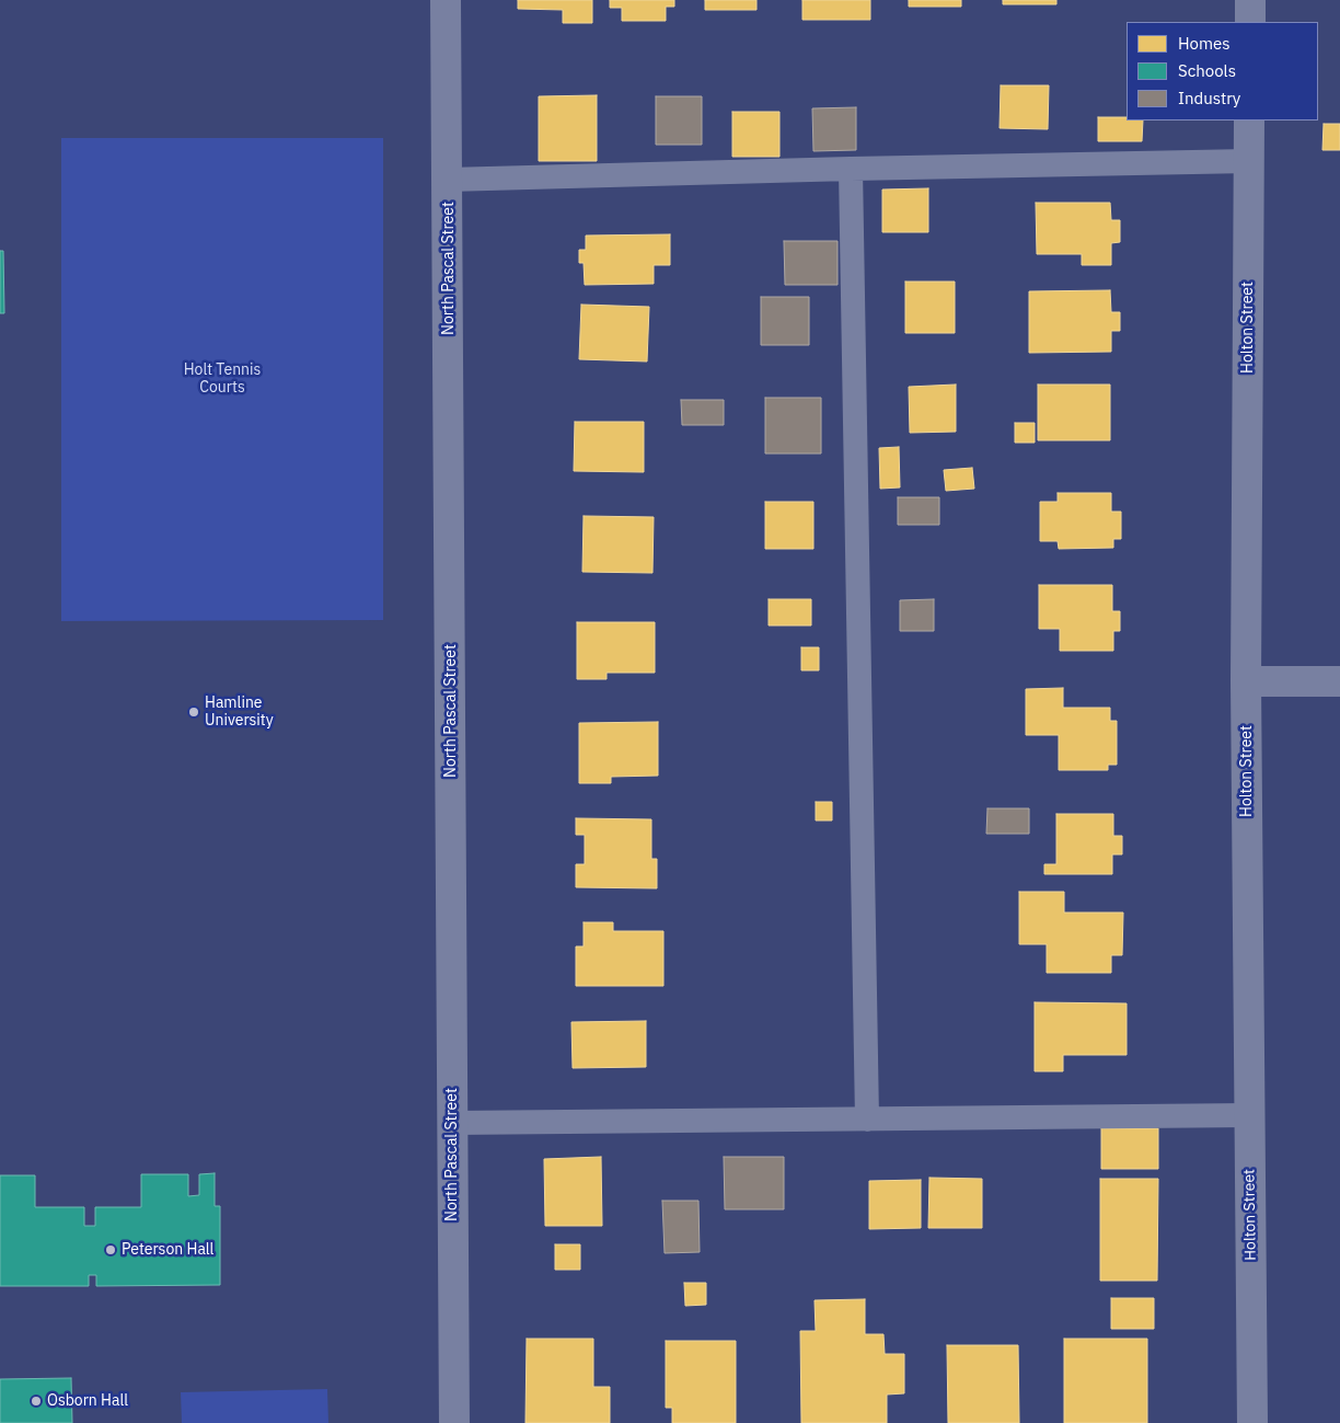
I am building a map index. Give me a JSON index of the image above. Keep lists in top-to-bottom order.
{
  "streets": {
    "street": ["North Pascal Street", "Holton Street"]
  },
  "parks": ["Holt Tennis Courts"],
  "places": ["Hamline University", "Peterson Hall", "Osborn Hall"],
  "legend": ["Homes", "Schools", "Industry"]
}
